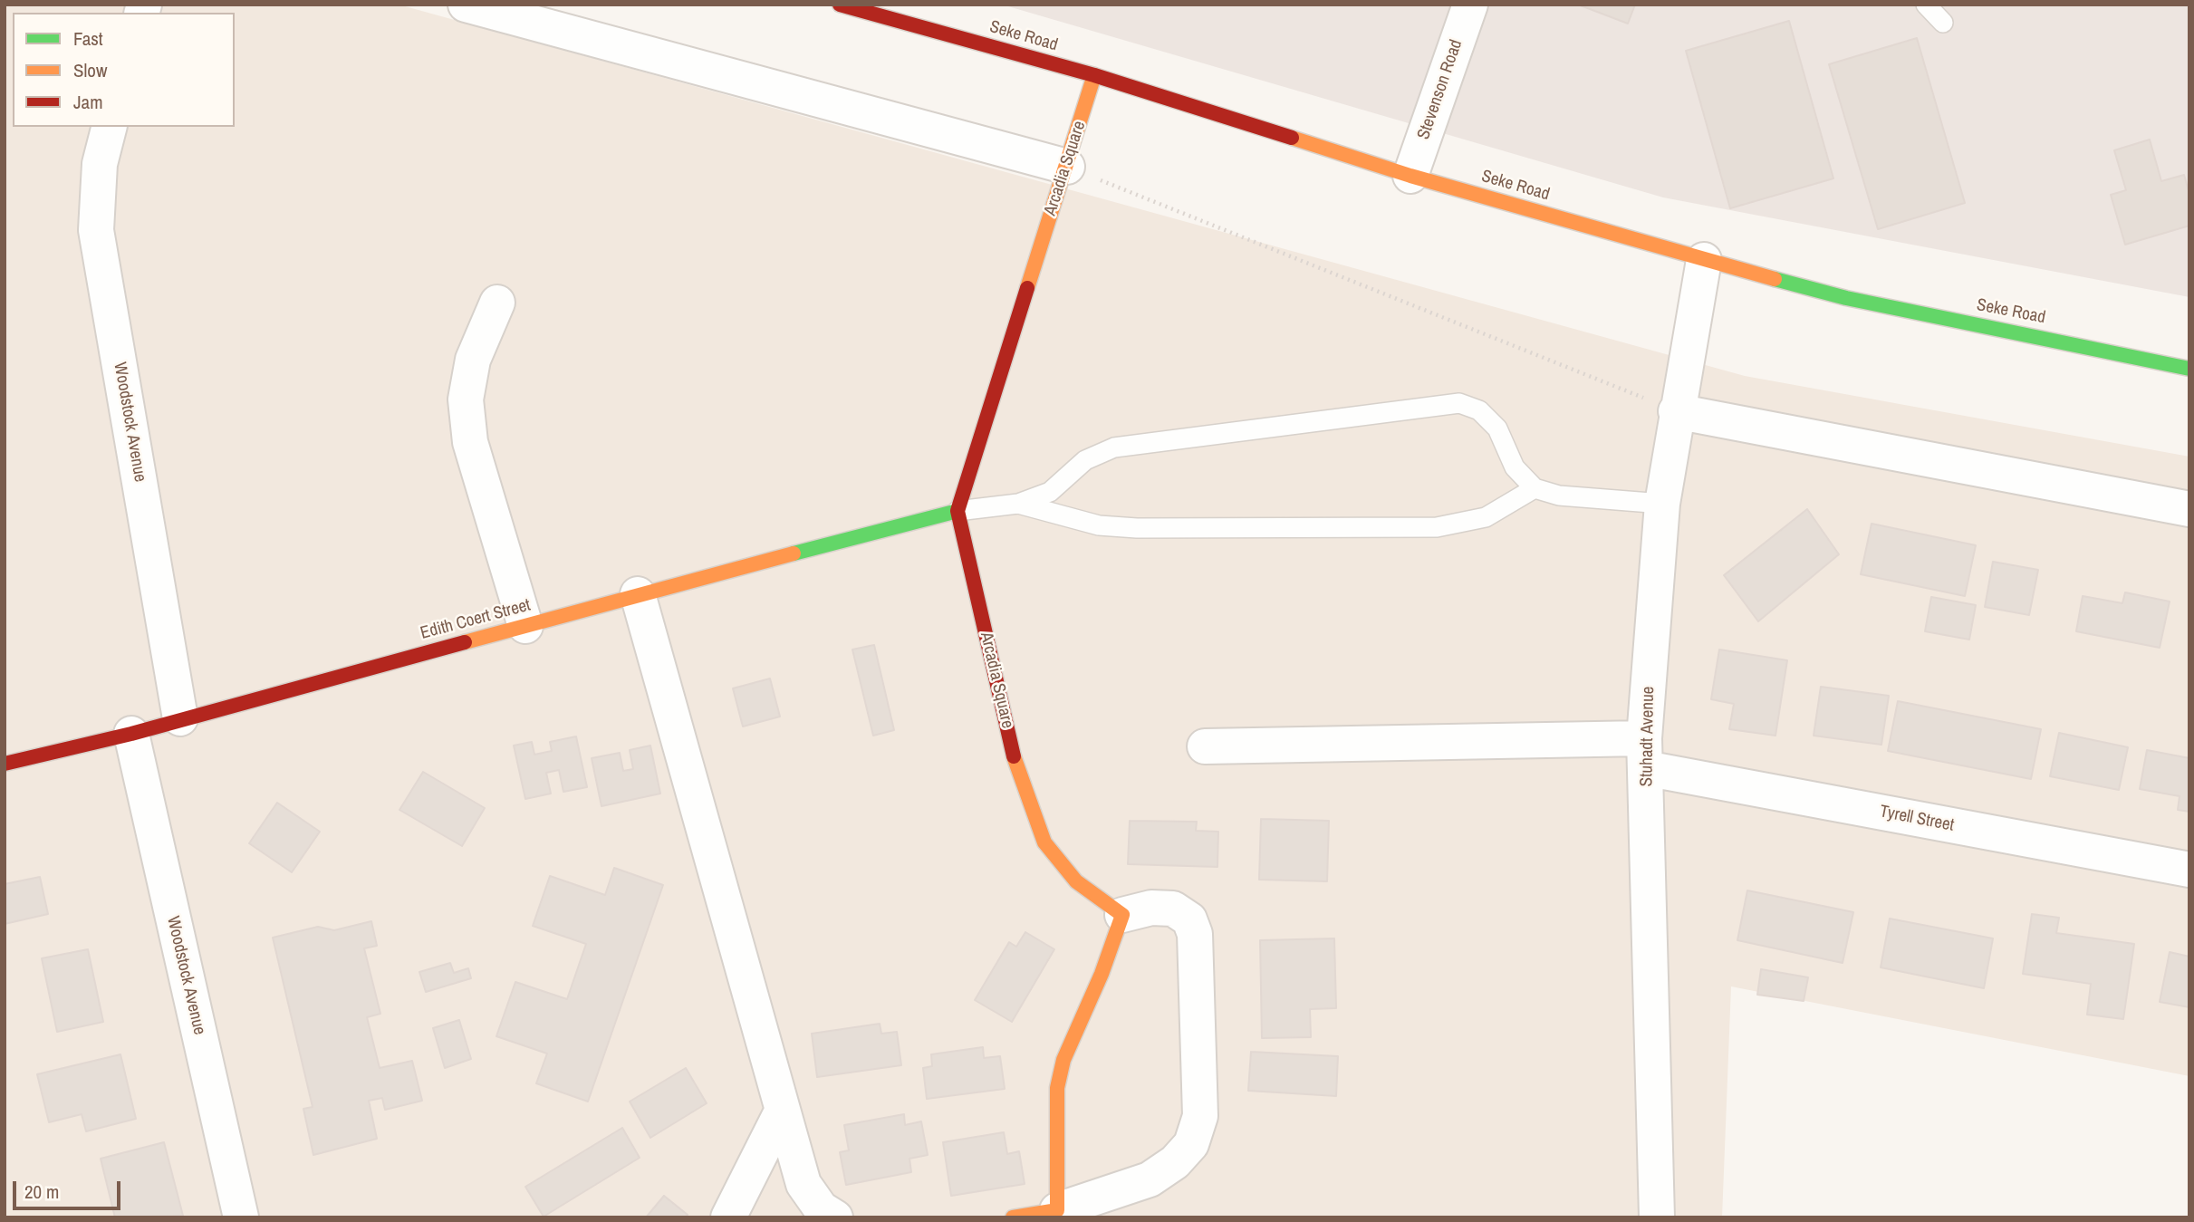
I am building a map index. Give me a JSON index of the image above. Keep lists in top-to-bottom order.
{
  "streets": {
    "street": [
      "Seke Road",
      "Stevenson Road",
      "Arcadia Square",
      "Woodstock Avenue",
      "Edith Coert Street",
      "Stuhadt Avenue",
      "Tyrell Street"
    ]
  },
  "crossings": [
    ["Seke Road", "Stevenson Road"],
    ["Seke Road", "Arcadia Square"],
    ["Seke Road", "Stuhadt Avenue"],
    ["Arcadia Square", "Edith Coert Street"],
    ["Woodstock Avenue", "Edith Coert Street"],
    ["Stuhadt Avenue", "Tyrell Street"]
  ],
  "legend": ["Fast", "Slow", "Jam"],
  "scale_bar": "20 m"
}
